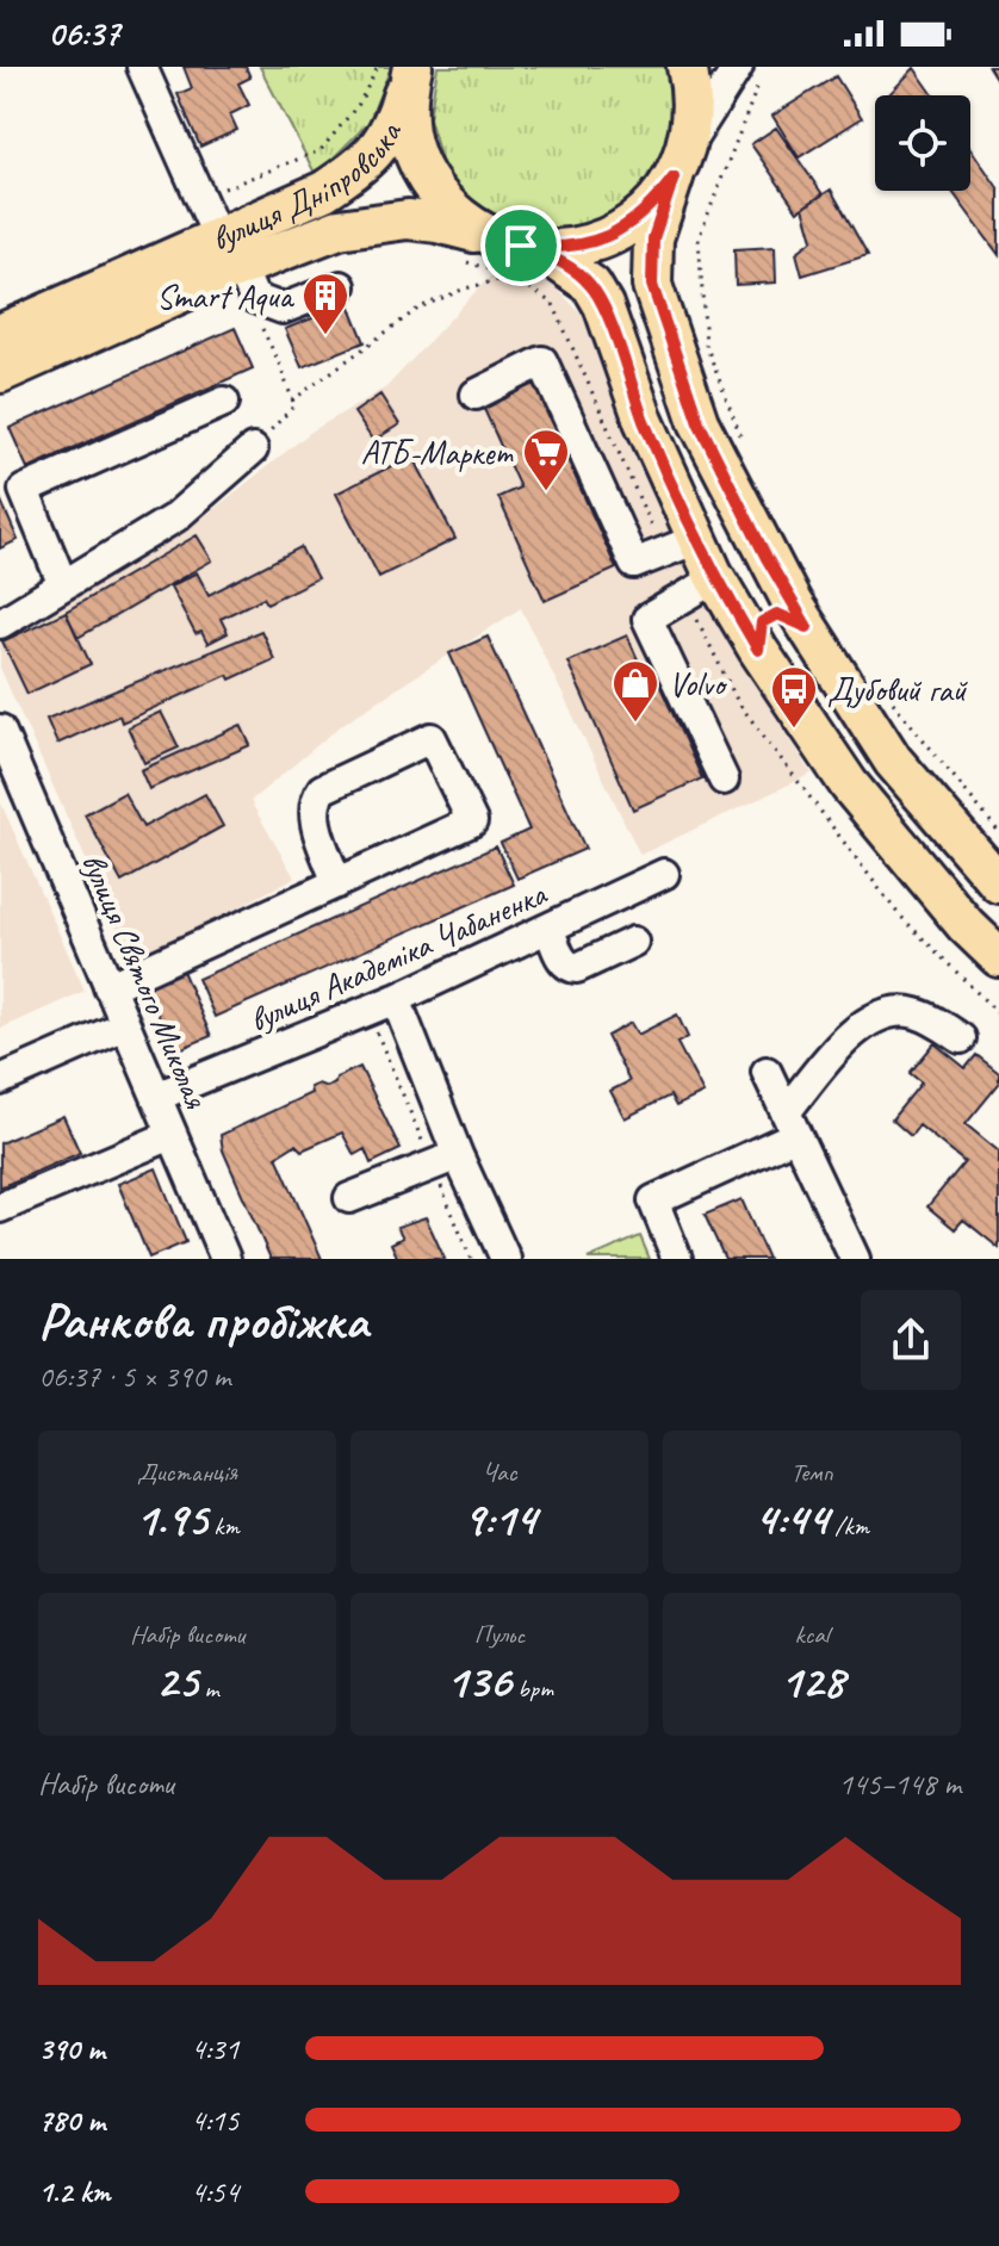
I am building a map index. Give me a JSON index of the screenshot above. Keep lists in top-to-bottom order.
{
  "streets": {
    "main road": ["вулиця Дніпровська"],
    "street": ["вулиця Академіка Чабаненка", "вулиця Святого Миколая"]
  },
  "crossings": [
    ["вулиця Академіка Чабаненка", "вулиця Святого Миколая"]
  ],
  "places": {
    "building": ["Smart Aqua"],
    "supermarket": ["АТБ-Маркет"],
    "shop": ["Volvo"],
    "bus stop": ["Дубовий гай"]
  },
  "page": {
    "status": "06:37",
    "heading": ["Ранкова пробіжка", "06:37 · 5 × 390 m"],
    "stats": [
      ["Дистанція", "1.95 km"],
      ["Час", "9:14"],
      ["Темп", "4:44 /km"],
      ["Набір висоти", "25 m"],
      ["Пульс", "136 bpm"],
      ["kcal", "128"]
    ],
    "chart": ["Набір висоти", "145–148 m"],
    "list": [
      {
        "name": "390 m",
        "note": "4:31"
      },
      {
        "name": "780 m",
        "note": "4:15"
      },
      {
        "name": "1.2 km",
        "note": "4:54"
      }
    ]
  }
}
